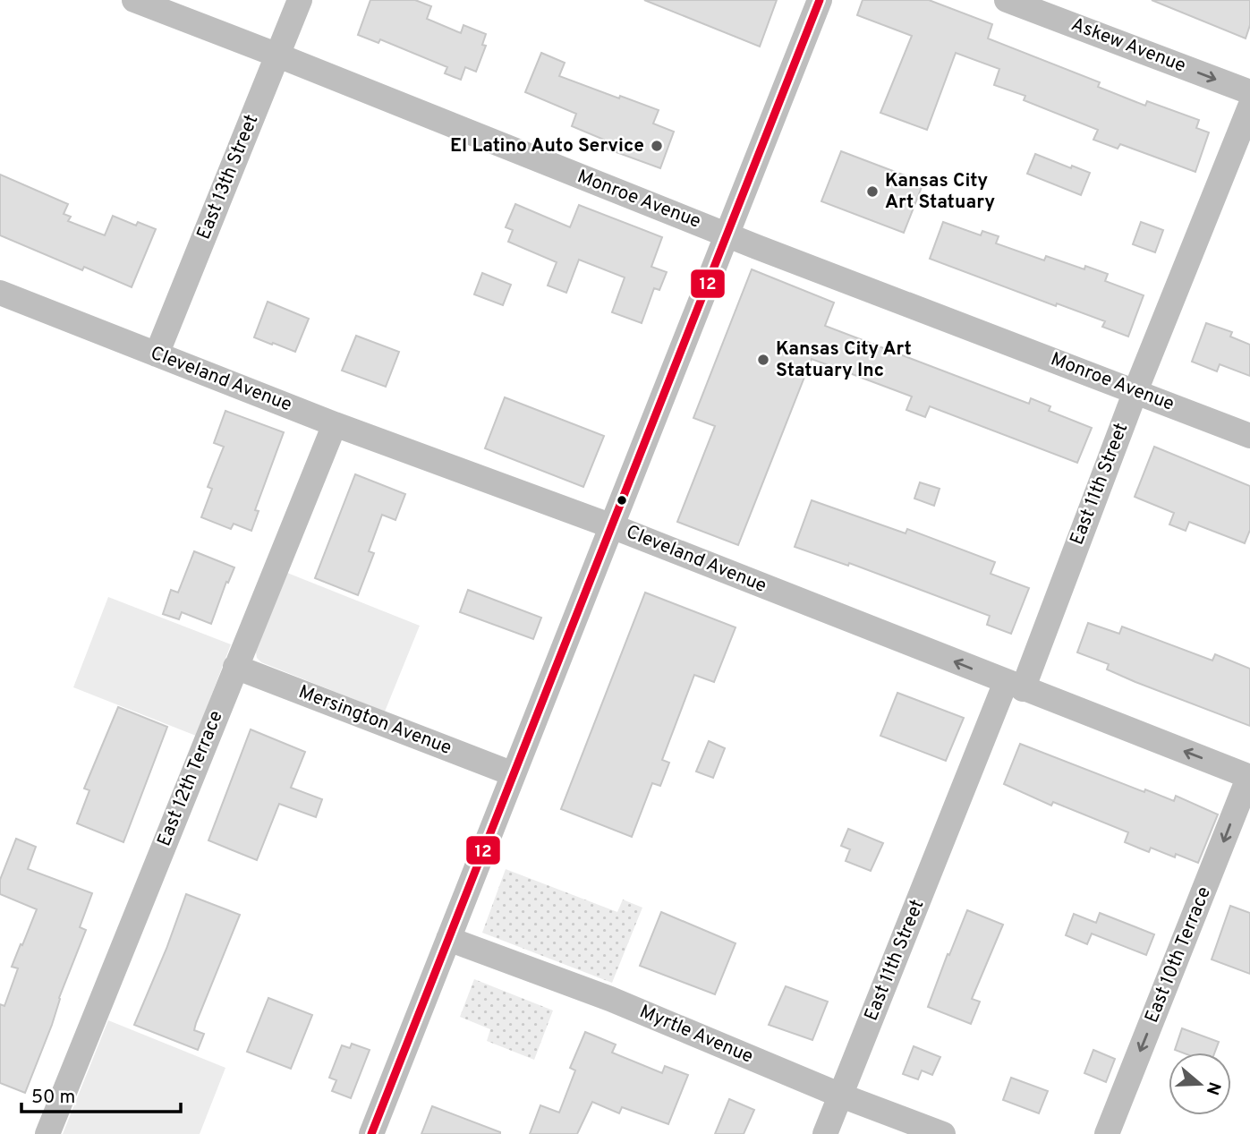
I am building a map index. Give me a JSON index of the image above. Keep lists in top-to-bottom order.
{
  "streets": {
    "street": [
      "Askew Avenue",
      "East 13th Street",
      "Monroe Avenue",
      "Cleveland Avenue",
      "East 11th Street",
      "Mersington Avenue",
      "East 12th Terrace",
      "East 10th Terrace",
      "Myrtle Avenue"
    ]
  },
  "crossings": [
    ["East 13th Street", "Monroe Avenue"],
    ["East 13th Street", "Cleveland Avenue"],
    ["Monroe Avenue", "East 11th Street"],
    ["Cleveland Avenue", "East 11th Street"],
    ["Cleveland Avenue", "East 12th Terrace"],
    ["Cleveland Avenue", "East 10th Terrace"],
    ["East 11th Street", "Myrtle Avenue"],
    ["Mersington Avenue", "East 12th Terrace"]
  ],
  "one_way": ["Askew Avenue", "Cleveland Avenue", "East 10th Terrace"],
  "places": ["El Latino Auto Service", "Kansas City Art Statuary", "Kansas City Art Statuary Inc"],
  "lines": ["transit line 12"],
  "scale_bar": "50 m",
  "north": "right"
}
